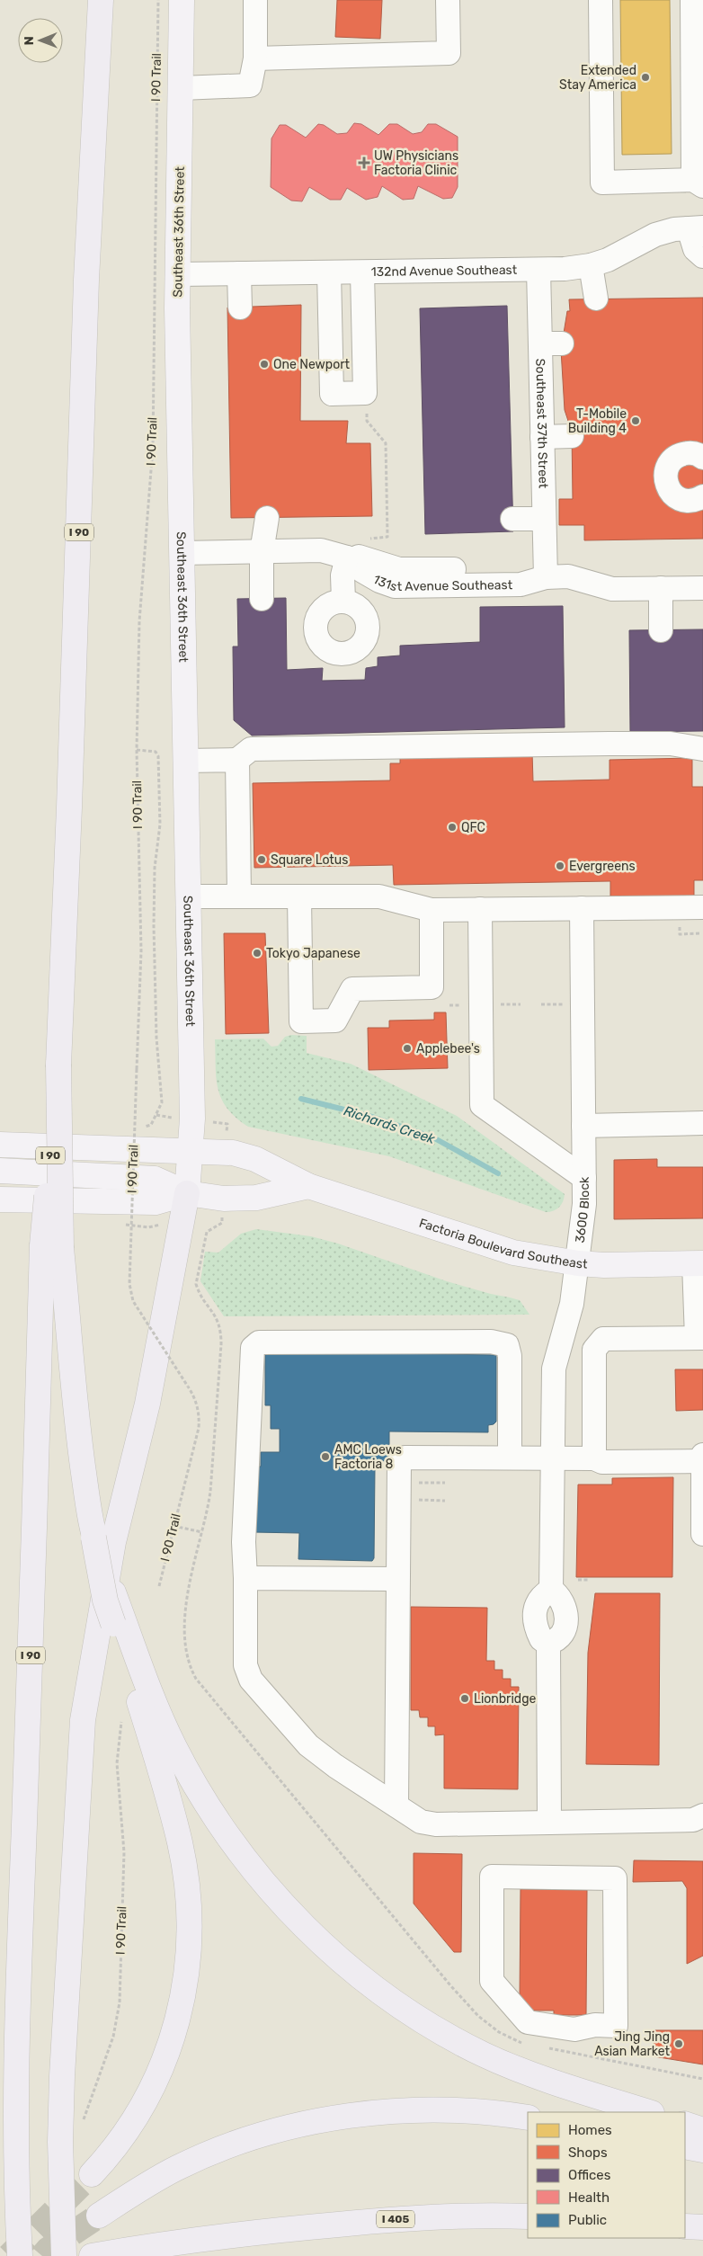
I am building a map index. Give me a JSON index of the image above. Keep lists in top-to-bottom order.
{
  "streets": {
    "highway": ["I 90", "I 405"],
    "main road": ["Southeast 36th Street", "Factoria Boulevard Southeast"],
    "street": [
      "132nd Avenue Southeast",
      "Southeast 37th Street",
      "131st Avenue Southeast",
      "3600 Block"
    ],
    "path": ["I 90 Trail"]
  },
  "crossings": [
    ["Southeast 36th Street", "132nd Avenue Southeast"],
    ["Southeast 36th Street", "131st Avenue Southeast"],
    ["Southeast 36th Street", "Factoria Boulevard Southeast"],
    ["132nd Avenue Southeast", "Southeast 37th Street"],
    ["Southeast 37th Street", "131st Avenue Southeast"],
    ["3600 Block", "Factoria Boulevard Southeast"]
  ],
  "water": ["Richards Creek"],
  "places": {
    "other": [
      "Extended Stay America",
      "One Newport",
      "T-Mobile Building 4",
      "QFC",
      "Square Lotus",
      "Evergreens",
      "Tokyo Japanese",
      "Applebee's",
      "AMC Loews Factoria 8",
      "Lionbridge",
      "Jing Jing Asian Market"
    ],
    "health": ["UW Physicians Factoria Clinic"]
  },
  "legend": [
    "Homes",
    "Shops",
    "Offices",
    "Health",
    "Public"
  ],
  "north": "left"
}
